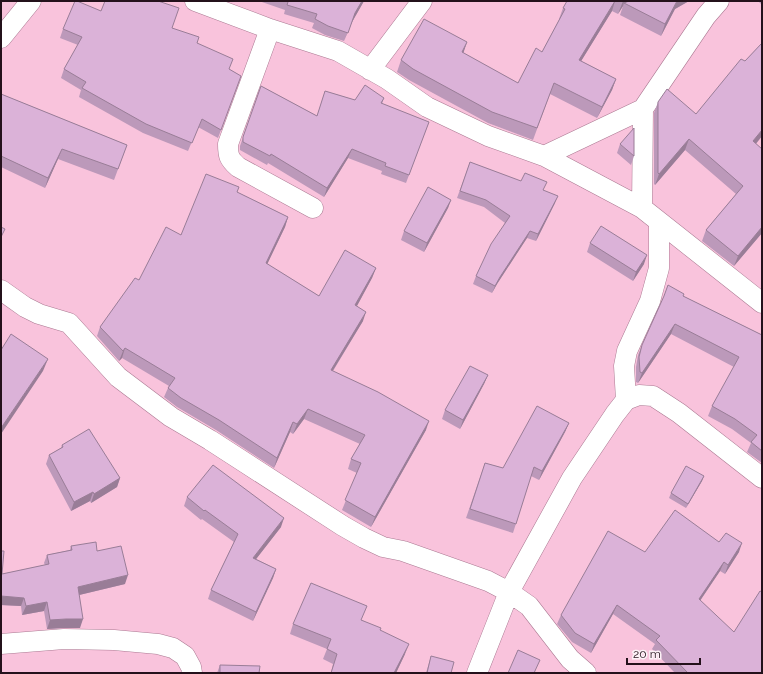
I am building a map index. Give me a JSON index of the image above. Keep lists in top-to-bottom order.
{
  "scale_bar": "20 m"
}
